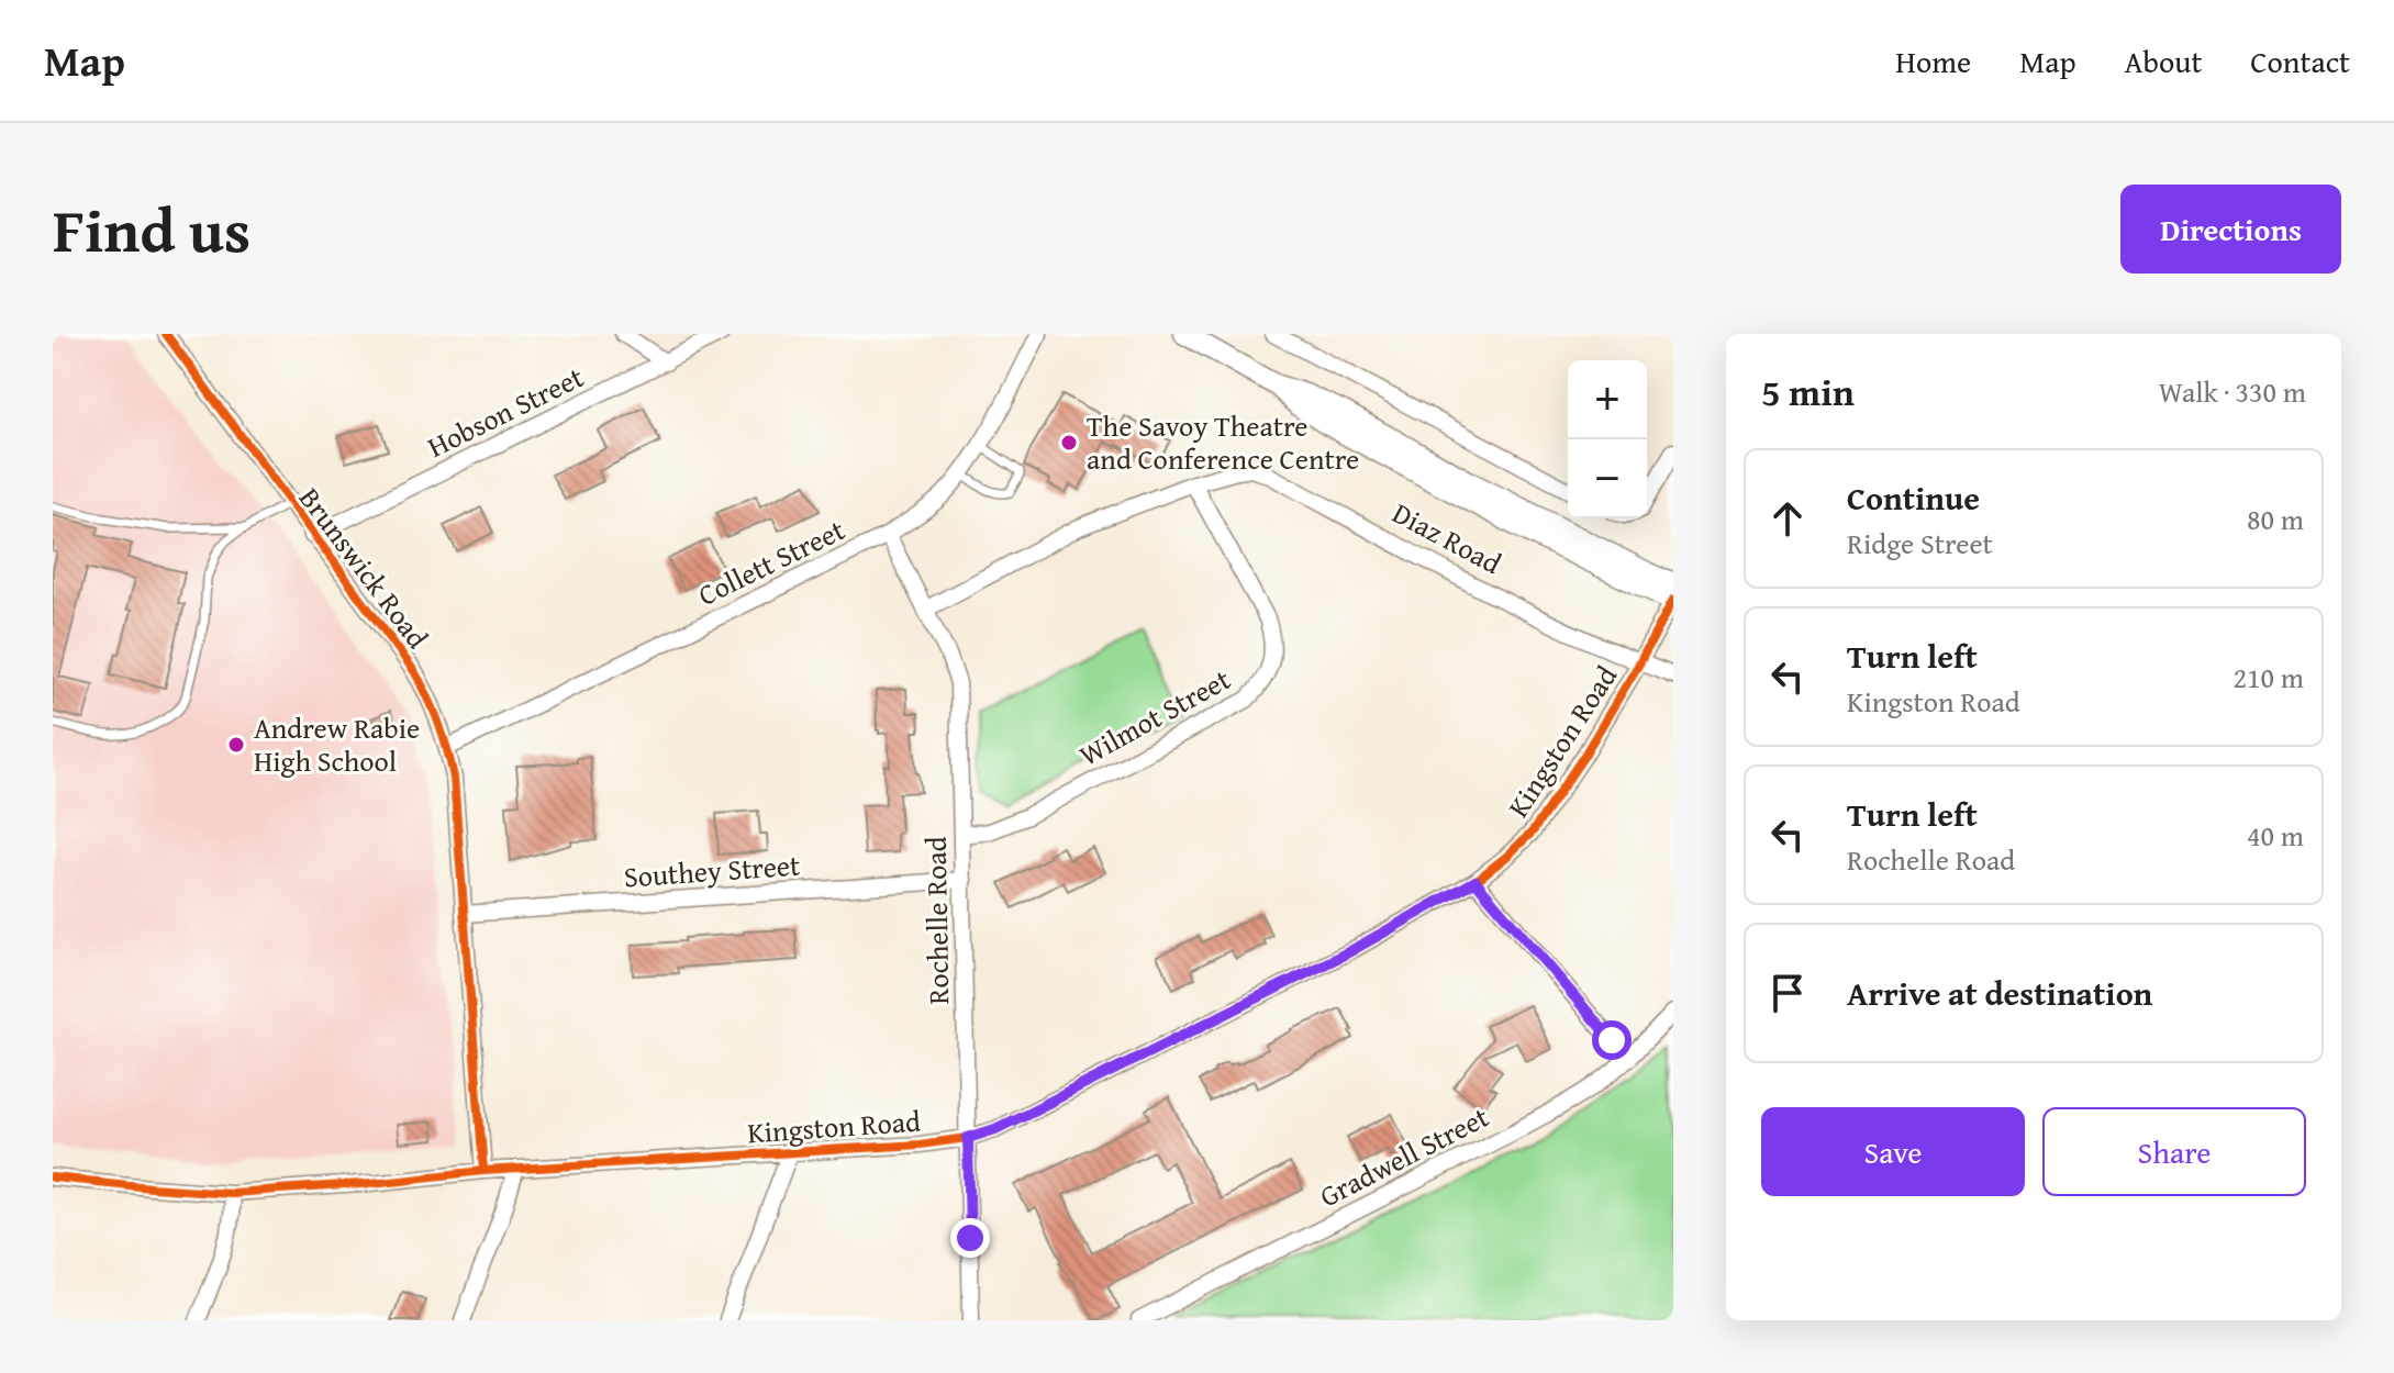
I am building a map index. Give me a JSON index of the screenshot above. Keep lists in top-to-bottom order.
{
  "streets": {
    "street": [
      "Hobson Street",
      "Diaz Road",
      "Collett Street",
      "Brunswick Road",
      "Wilmot Street",
      "Kingston Road",
      "Southey Street",
      "Rochelle Road",
      "Gradwell Street"
    ]
  },
  "crossings": [
    ["Hobson Street", "Brunswick Road"],
    ["Diaz Road", "Wilmot Street"],
    ["Diaz Road", "Kingston Road"],
    ["Collett Street", "Brunswick Road"],
    ["Collett Street", "Rochelle Road"],
    ["Brunswick Road", "Kingston Road"],
    ["Brunswick Road", "Southey Street"],
    ["Wilmot Street", "Rochelle Road"],
    ["Kingston Road", "Rochelle Road"],
    ["Southey Street", "Rochelle Road"]
  ],
  "places": ["The Savoy Theatre and Conference Centre", "Andrew Rabie High School"],
  "page": {
    "header": "Map",
    "nav": [
      "Home",
      "Map",
      "About",
      "Contact"
    ],
    "title": "Find us",
    "buttons": [
      "Directions",
      ["Save", "Share"]
    ],
    "heading": ["5 min", "Walk · 330 m"],
    "map_buttons": ["+", "−"],
    "list": [
      ["Continue", "Ridge Street", "80 m"],
      ["Turn left", "Kingston Road", "210 m"],
      ["Turn left", "Rochelle Road", "40 m"],
      "Arrive at destination"
    ]
  }
}
